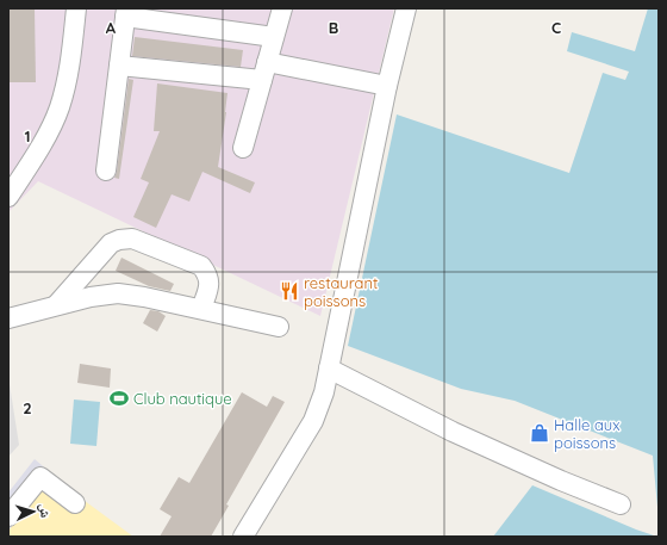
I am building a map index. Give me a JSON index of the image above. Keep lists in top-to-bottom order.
{
  "places": {
    "restaurant": ["restaurant poissons"],
    "sports": ["Club nautique"],
    "shop": ["Halle aux poissons"]
  },
  "north": "right",
  "grid": {
    "columns": ["A", "B", "C"],
    "rows": ["1", "2"]
  }
}
